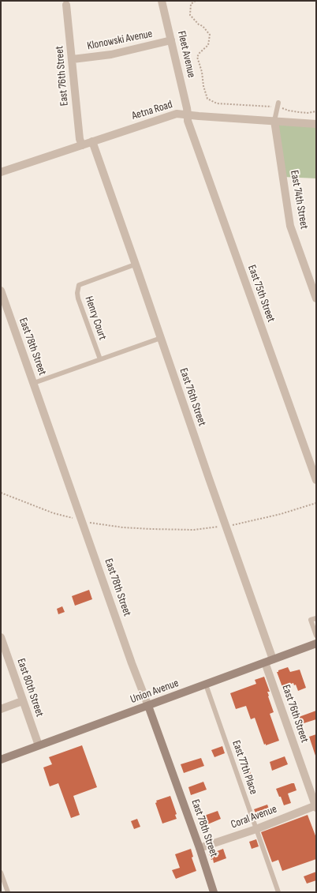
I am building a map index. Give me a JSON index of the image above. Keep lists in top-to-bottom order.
{
  "streets": {
    "main road": ["East 78th Street", "Union Avenue"],
    "street": [
      "Klonowski Avenue",
      "Fleet Avenue",
      "East 76th Street",
      "Aetna Road",
      "East 74th Street",
      "East 75th Street",
      "East 80th Street",
      "Coral Avenue"
    ],
    "lane": ["Henry Court", "East 77th Place"]
  },
  "crossings": [
    ["Klonowski Avenue", "Fleet Avenue"],
    ["Klonowski Avenue", "East 76th Street"],
    ["Fleet Avenue", "Aetna Road"],
    ["Fleet Avenue", "East 75th Street"],
    ["East 76th Street", "Aetna Road"],
    ["East 76th Street", "Henry Court"],
    ["East 76th Street", "Union Avenue"],
    ["East 76th Street", "Coral Avenue"],
    ["Aetna Road", "East 74th Street"],
    ["Aetna Road", "East 75th Street"],
    ["East 78th Street", "Union Avenue"],
    ["East 78th Street", "Coral Avenue"],
    ["East 80th Street", "Union Avenue"],
    ["Union Avenue", "East 77th Place"],
    ["East 77th Place", "Coral Avenue"]
  ]
}
